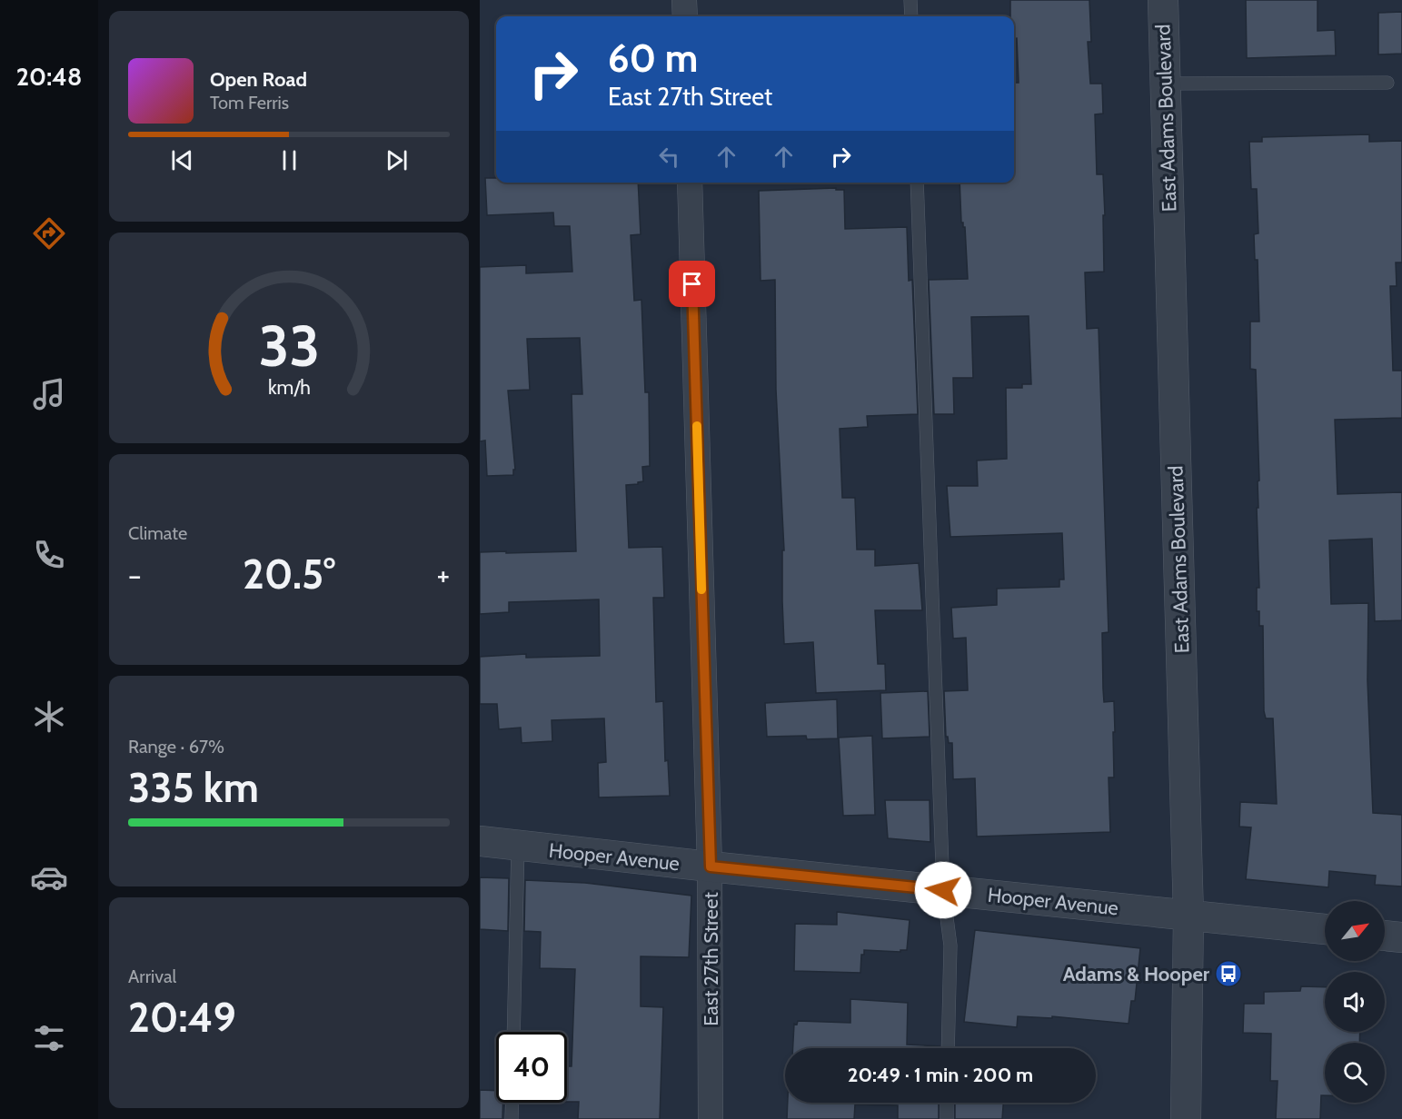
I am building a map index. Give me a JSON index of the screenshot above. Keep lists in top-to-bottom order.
{
  "streets": {
    "street": ["East Adams Boulevard", "Hooper Avenue", "East 27th Street"]
  },
  "crossings": [
    ["East Adams Boulevard", "Hooper Avenue"],
    ["Hooper Avenue", "East 27th Street"]
  ],
  "places": {
    "bus stop": ["Adams & Hooper"]
  },
  "north": "top right",
  "page": {
    "tabs": "20:48",
    "turn": ["60 m", "East 27th Street"],
    "song": ["Open Road", "Tom Ferris"],
    "tile": [
      "Climate",
      ["Range · 67%", "335 km"],
      ["Arrival", "20:49"]
    ],
    "heat": ["−", "20.5°", "+"],
    "limit": "40",
    "trip": "20:49 · 1 min · 200 m",
    "gauge": ["33", "km/h"]
  }
}
